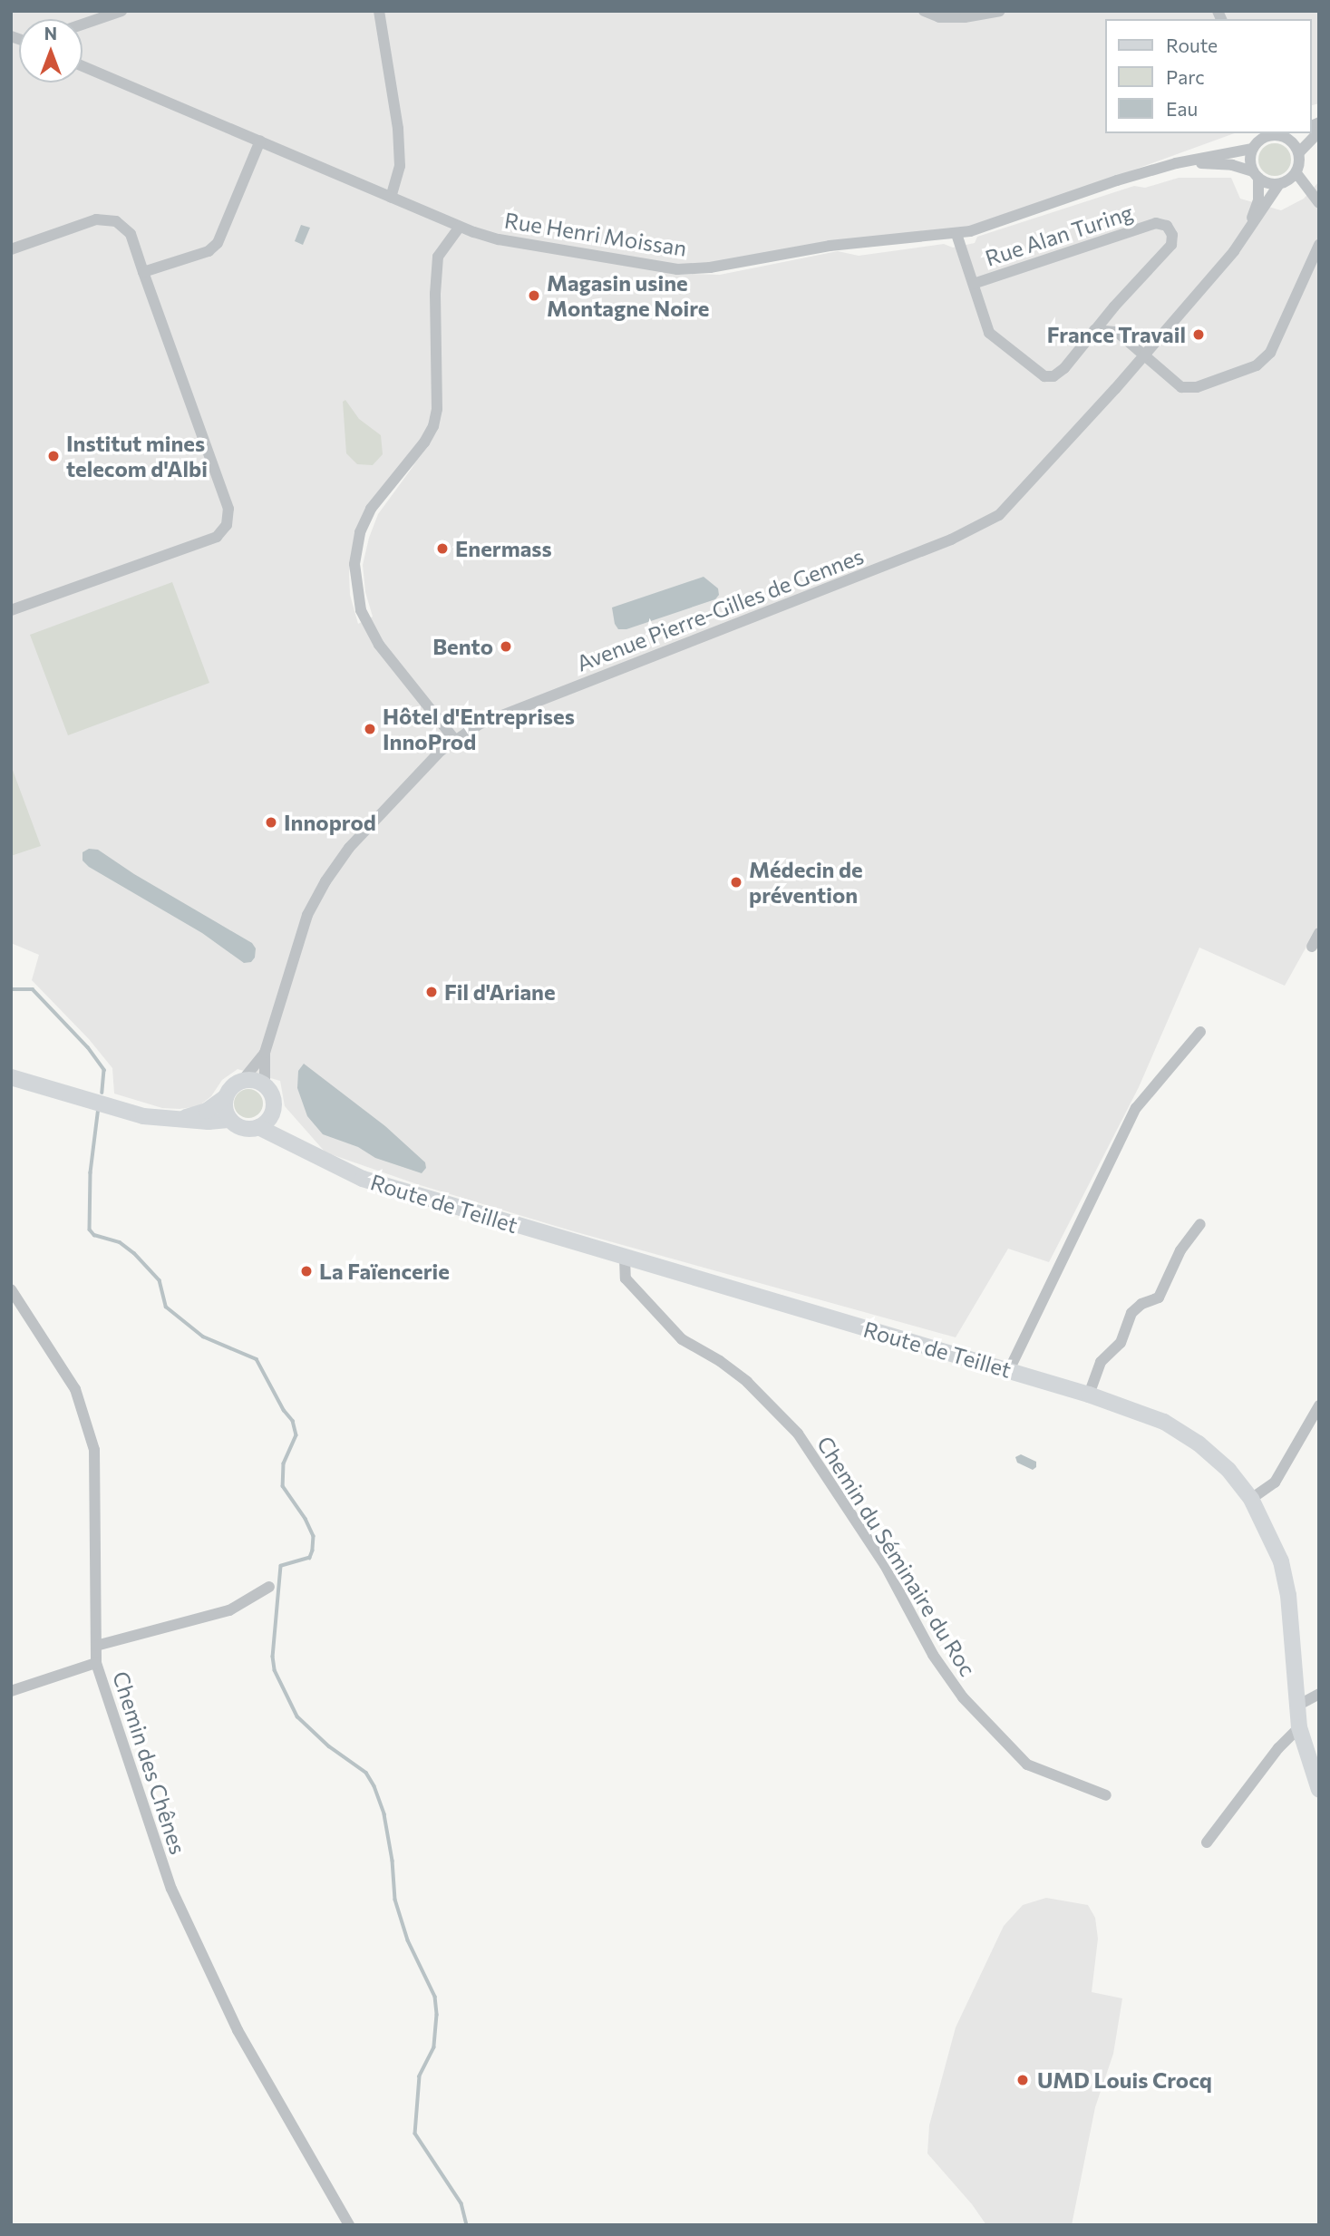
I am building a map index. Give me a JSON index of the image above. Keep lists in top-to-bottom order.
{
  "streets": {
    "main road": ["Route de Teillet"],
    "street": [
      "Rue Henri Moissan",
      "Rue Alan Turing",
      "Avenue Pierre-Gilles de Gennes",
      "Chemin du Séminaire du Roc",
      "Chemin des Chênes"
    ]
  },
  "crossings": [
    ["Rue Henri Moissan", "Rue Alan Turing"],
    ["Rue Henri Moissan", "Avenue Pierre-Gilles de Gennes"],
    ["Avenue Pierre-Gilles de Gennes", "Route de Teillet"],
    ["Route de Teillet", "Chemin du Séminaire du Roc"]
  ],
  "places": [
    "Magasin usine Montagne Noire",
    "France Travail",
    "Institut mines telecom d'Albi",
    "Enermass",
    "Bento",
    "Hôtel d'Entreprises InnoProd",
    "Innoprod",
    "Médecin de prévention",
    "Fil d'Ariane",
    "La Faïencerie",
    "UMD Louis Crocq"
  ],
  "legend": ["Route", "Parc", "Eau"],
  "north": "top"
}
